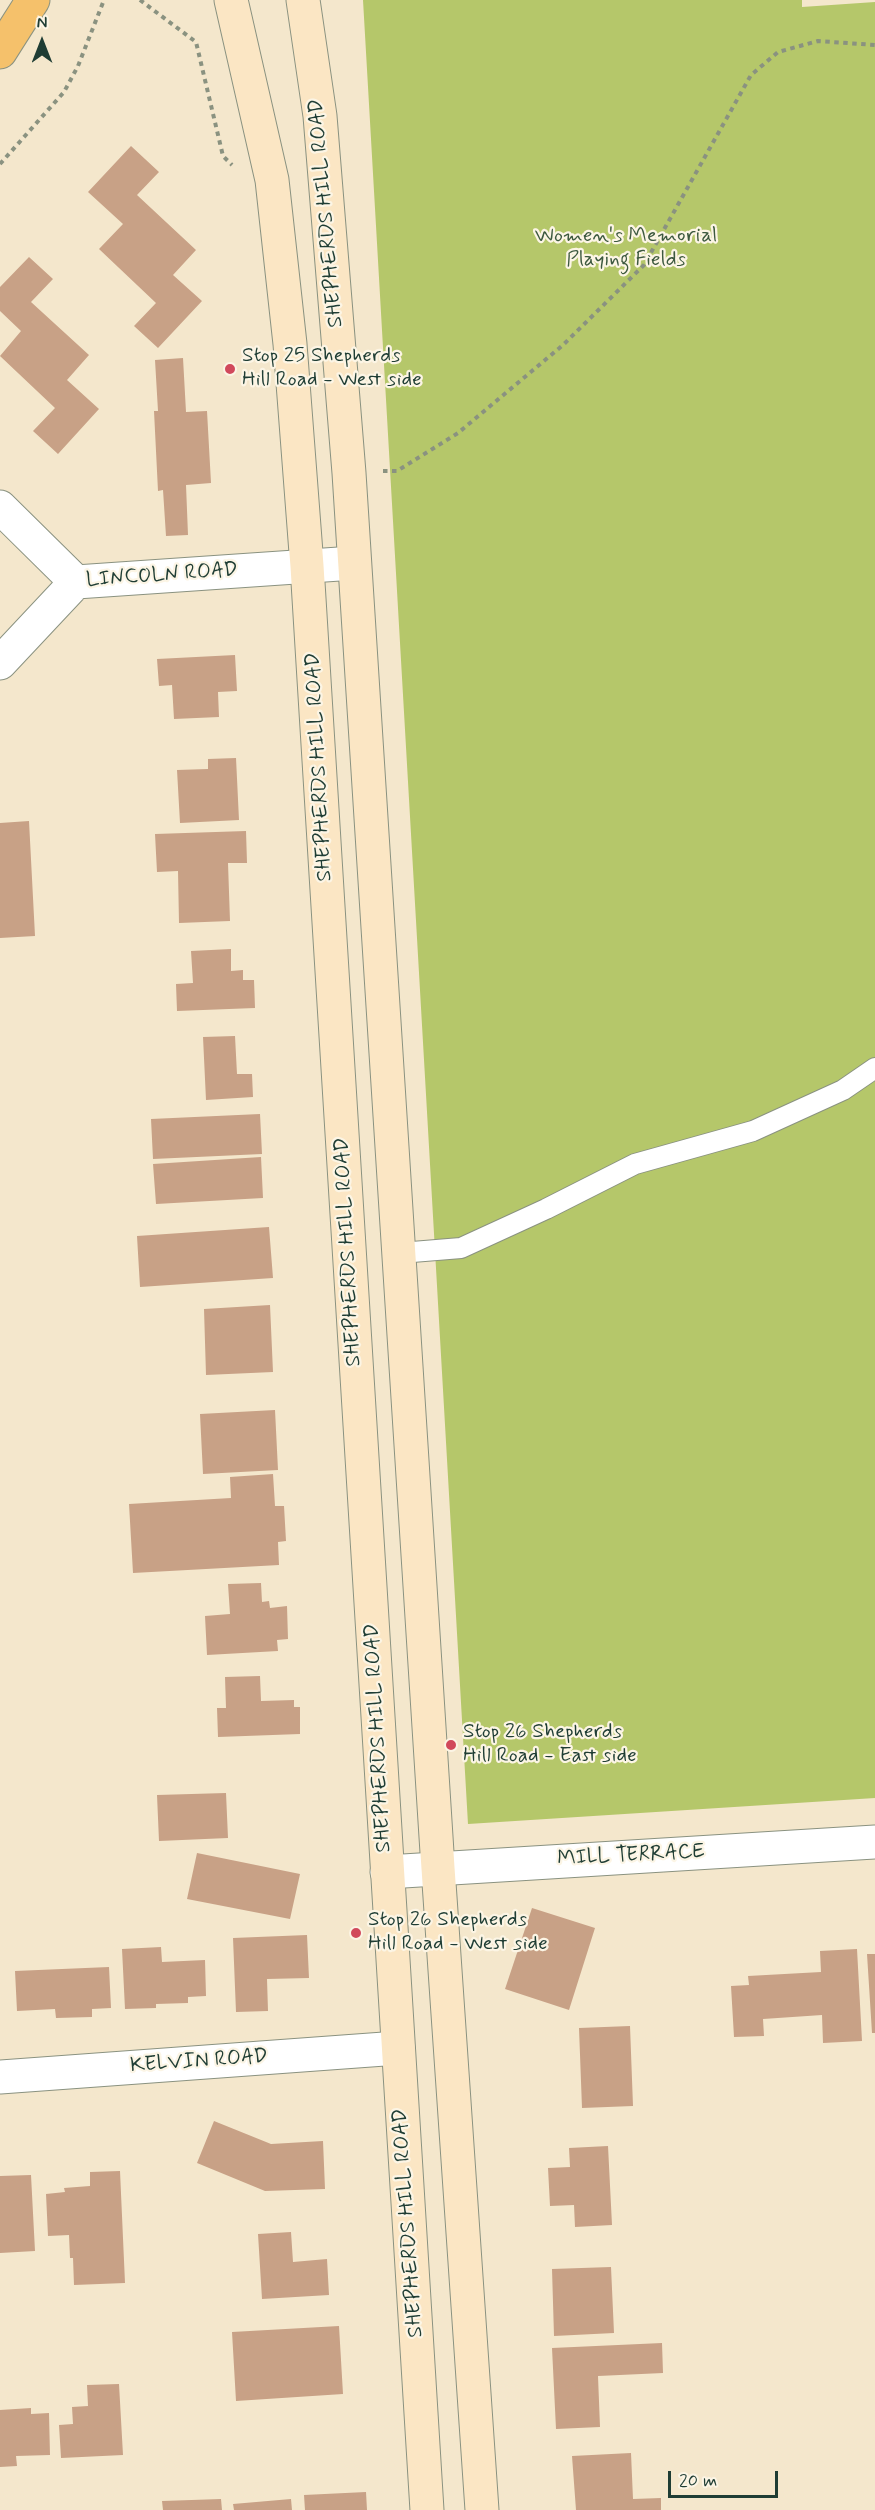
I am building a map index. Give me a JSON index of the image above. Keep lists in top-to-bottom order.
{
  "streets": {
    "main road": ["SHEPHERDS HILL ROAD"],
    "street": ["LINCOLN ROAD", "MILL TERRACE", "KELVIN ROAD"]
  },
  "crossings": [
    ["SHEPHERDS HILL ROAD", "LINCOLN ROAD"],
    ["SHEPHERDS HILL ROAD", "MILL TERRACE"],
    ["SHEPHERDS HILL ROAD", "KELVIN ROAD"]
  ],
  "parks": ["Women's Memorial Playing Fields"],
  "places": ["Stop 25 Shepherds Hill Road - West side", "Stop 26 Shepherds Hill Road - East side", "Stop 26 Shepherds Hill Road - West side"],
  "scale_bar": "20 m",
  "north": "top"
}
